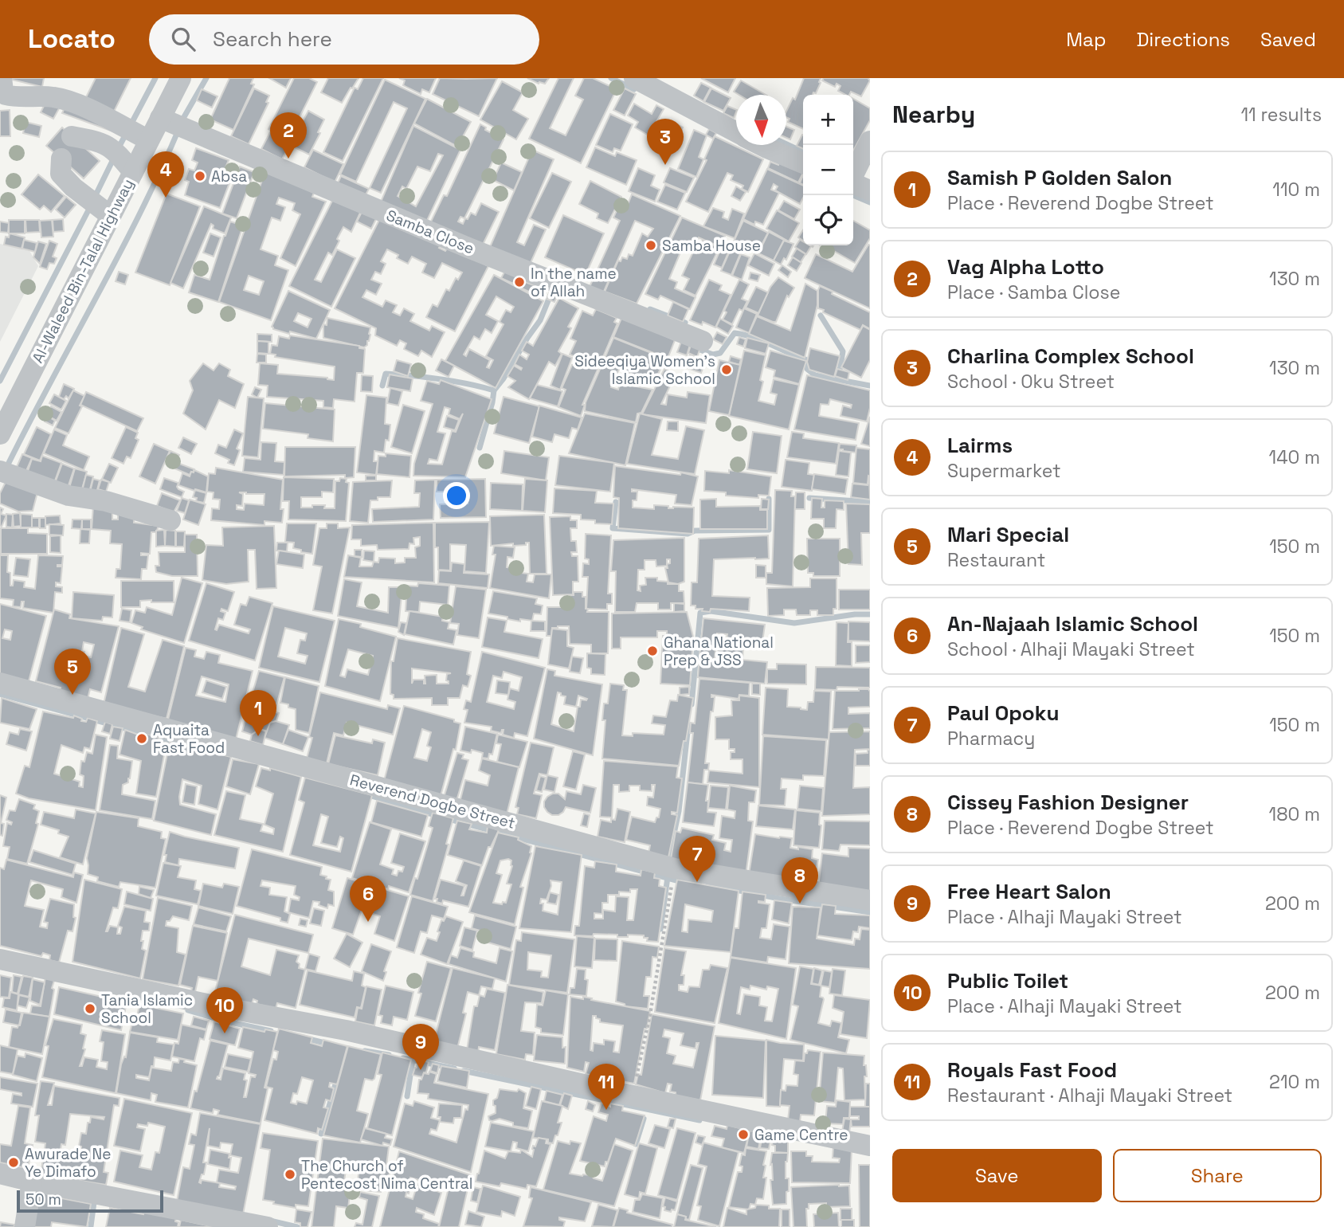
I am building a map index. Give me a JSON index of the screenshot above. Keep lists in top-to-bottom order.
{
  "streets": {
    "street": ["Samba Close", "Al-Waleed Bin-Talal Highway", "Reverend Dogbe Street"]
  },
  "crossings": [
    ["Samba Close", "Al-Waleed Bin-Talal Highway"]
  ],
  "places": [
    "Absa",
    "Samba House",
    "In the name of Allah",
    "Sideeqiya Women's Islamic School",
    "Ghana National Prep & JSS",
    "Aquaita Fast Food",
    "Tania Islamic School",
    "Game Centre",
    "Awurade Ne Ye Dimafo",
    "The Church of Pentecost Nima Central"
  ],
  "scale_bar": "50 m",
  "north": "bottom",
  "page": {
    "header": "Locato",
    "search": "Search here",
    "nav": ["Map", "Directions", "Saved"],
    "heading": ["Nearby", "11 results"],
    "map_buttons": ["+", "−"],
    "pins": [
      "2",
      "3",
      "4",
      "5",
      "1",
      "7",
      "8",
      "6",
      "10",
      "9",
      "11"
    ],
    "list": [
      {
        "mark": "1",
        "name": "Samish P Golden Salon",
        "note": "Place · Reverend Dogbe Street",
        "value": "110 m"
      },
      {
        "mark": "2",
        "name": "Vag Alpha Lotto",
        "note": "Place · Samba Close",
        "value": "130 m"
      },
      {
        "mark": "3",
        "name": "Charlina Complex School",
        "note": "School · Oku Street",
        "value": "130 m"
      },
      {
        "mark": "4",
        "name": "Lairms",
        "note": "Supermarket",
        "value": "140 m"
      },
      {
        "mark": "5",
        "name": "Mari Special",
        "note": "Restaurant",
        "value": "150 m"
      },
      {
        "mark": "6",
        "name": "An-Najaah Islamic School",
        "note": "School · Alhaji Mayaki Street",
        "value": "150 m"
      },
      {
        "mark": "7",
        "name": "Paul Opoku",
        "note": "Pharmacy",
        "value": "150 m"
      },
      {
        "mark": "8",
        "name": "Cissey Fashion Designer",
        "note": "Place · Reverend Dogbe Street",
        "value": "180 m"
      },
      {
        "mark": "9",
        "name": "Free Heart Salon",
        "note": "Place · Alhaji Mayaki Street",
        "value": "200 m"
      },
      {
        "mark": "10",
        "name": "Public Toilet",
        "note": "Place · Alhaji Mayaki Street",
        "value": "200 m"
      },
      {
        "mark": "11",
        "name": "Royals Fast Food",
        "note": "Restaurant · Alhaji Mayaki Street",
        "value": "210 m"
      }
    ],
    "buttons": ["Save", "Share"],
    "scale": "50 m"
  }
}
